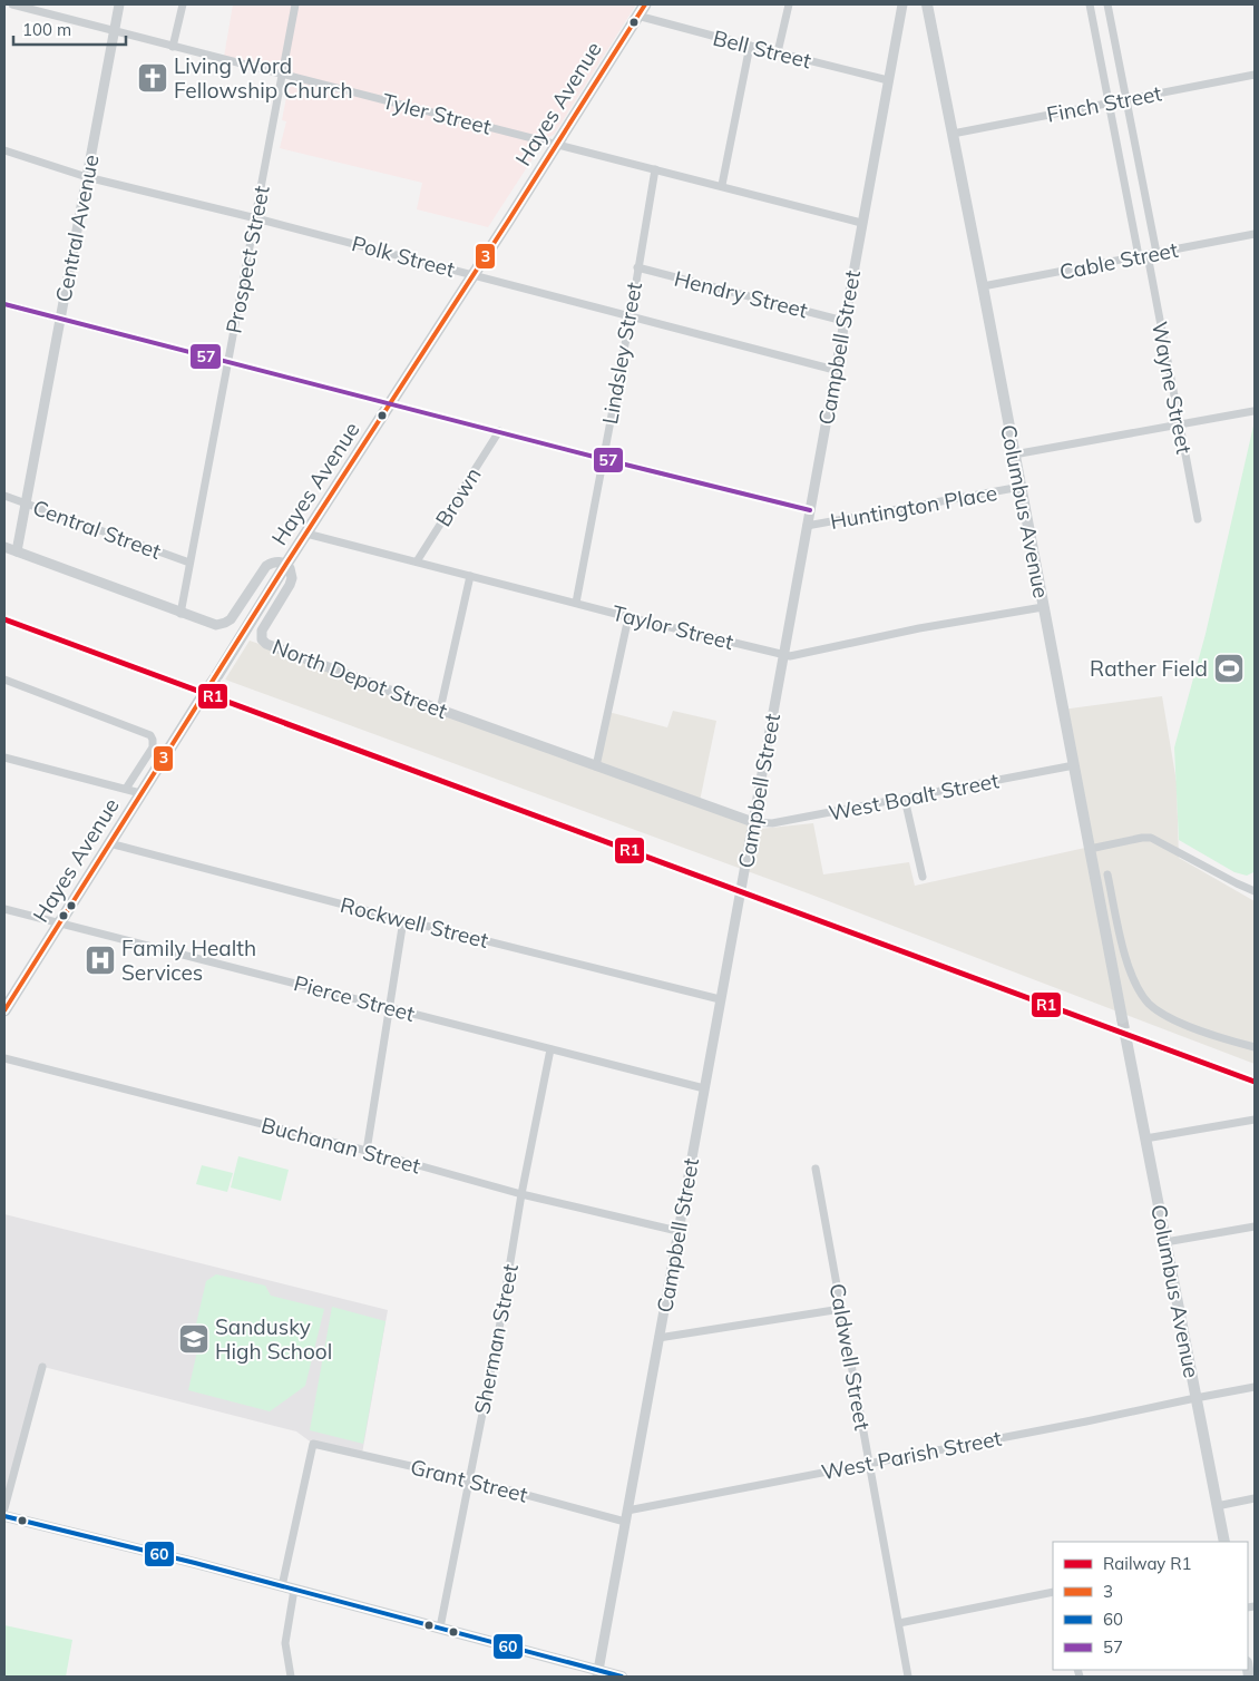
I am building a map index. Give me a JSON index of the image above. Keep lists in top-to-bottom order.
{
  "streets": {
    "main road": ["Hayes Avenue", "Columbus Avenue"],
    "street": [
      "Bell Street",
      "Finch Street",
      "Tyler Street",
      "Central Avenue",
      "Polk Street",
      "Prospect Street",
      "Cable Street",
      "Hendry Street",
      "Campbell Street",
      "Lindsley Street",
      "Wayne Street",
      "Brown",
      "Huntington Place",
      "Central Street",
      "Taylor Street",
      "North Depot Street",
      "West Boalt Street",
      "Rockwell Street",
      "Pierce Street",
      "Buchanan Street",
      "Sherman Street",
      "Caldwell Street",
      "West Parish Street",
      "Grant Street"
    ]
  },
  "crossings": [
    ["Bell Street", "Hayes Avenue"],
    ["Bell Street", "Campbell Street"],
    ["Hayes Avenue", "Tyler Street"],
    ["Hayes Avenue", "Polk Street"],
    ["Hayes Avenue", "Taylor Street"],
    ["Hayes Avenue", "North Depot Street"],
    ["Hayes Avenue", "Rockwell Street"],
    ["Hayes Avenue", "Pierce Street"],
    ["Finch Street", "Wayne Street"],
    ["Finch Street", "Columbus Avenue"],
    ["Tyler Street", "Central Avenue"],
    ["Tyler Street", "Prospect Street"],
    ["Tyler Street", "Campbell Street"],
    ["Tyler Street", "Lindsley Street"],
    ["Central Avenue", "Polk Street"],
    ["Central Avenue", "Central Street"],
    ["Polk Street", "Prospect Street"],
    ["Polk Street", "Campbell Street"],
    ["Polk Street", "Lindsley Street"],
    ["Prospect Street", "Central Street"],
    ["Cable Street", "Wayne Street"],
    ["Cable Street", "Columbus Avenue"],
    ["Hendry Street", "Campbell Street"],
    ["Hendry Street", "Lindsley Street"],
    ["Campbell Street", "Huntington Place"],
    ["Campbell Street", "Taylor Street"],
    ["Campbell Street", "North Depot Street"],
    ["Campbell Street", "West Boalt Street"],
    ["Campbell Street", "Rockwell Street"],
    ["Campbell Street", "Pierce Street"],
    ["Campbell Street", "Buchanan Street"],
    ["Campbell Street", "West Parish Street"],
    ["Campbell Street", "Grant Street"],
    ["Lindsley Street", "Taylor Street"],
    ["Brown", "Taylor Street"],
    ["Huntington Place", "Columbus Avenue"],
    ["Columbus Avenue", "Taylor Street"],
    ["Columbus Avenue", "West Boalt Street"],
    ["Columbus Avenue", "West Parish Street"],
    ["North Depot Street", "West Boalt Street"],
    ["Pierce Street", "Sherman Street"],
    ["Buchanan Street", "Sherman Street"],
    ["Sherman Street", "Grant Street"],
    ["Caldwell Street", "West Parish Street"]
  ],
  "places": {
    "church": ["Living Word Fellowship Church"],
    "sports": ["Rather Field"],
    "hospital": ["Family Health Services"],
    "school or university": ["Sandusky High School"]
  },
  "lines": [
    "transit line 3",
    "transit line 57",
    "rail line R1",
    "transit line 60"
  ],
  "legend": [
    "Railway R1",
    "3",
    "60",
    "57"
  ],
  "scale_bar": "100 m"
}
